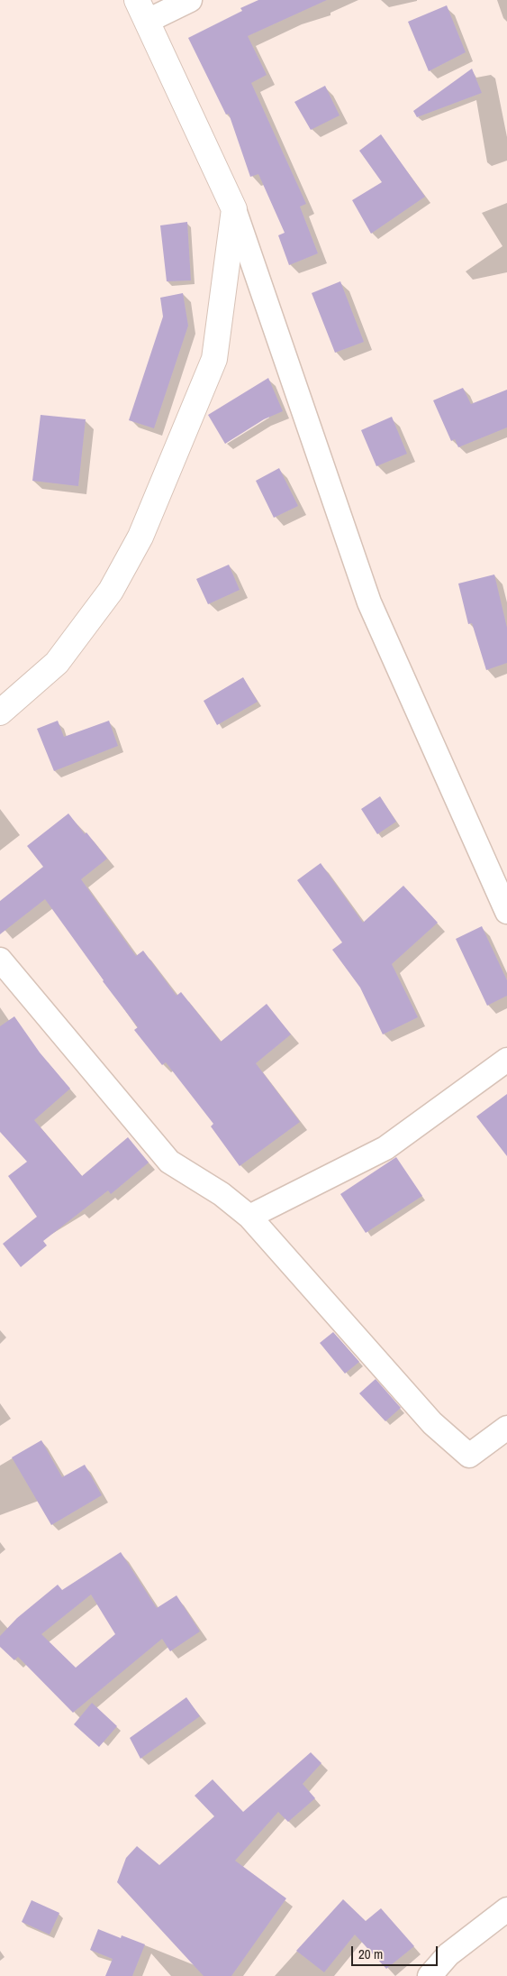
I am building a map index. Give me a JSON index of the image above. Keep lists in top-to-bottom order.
{
  "scale_bar": "20 m"
}
